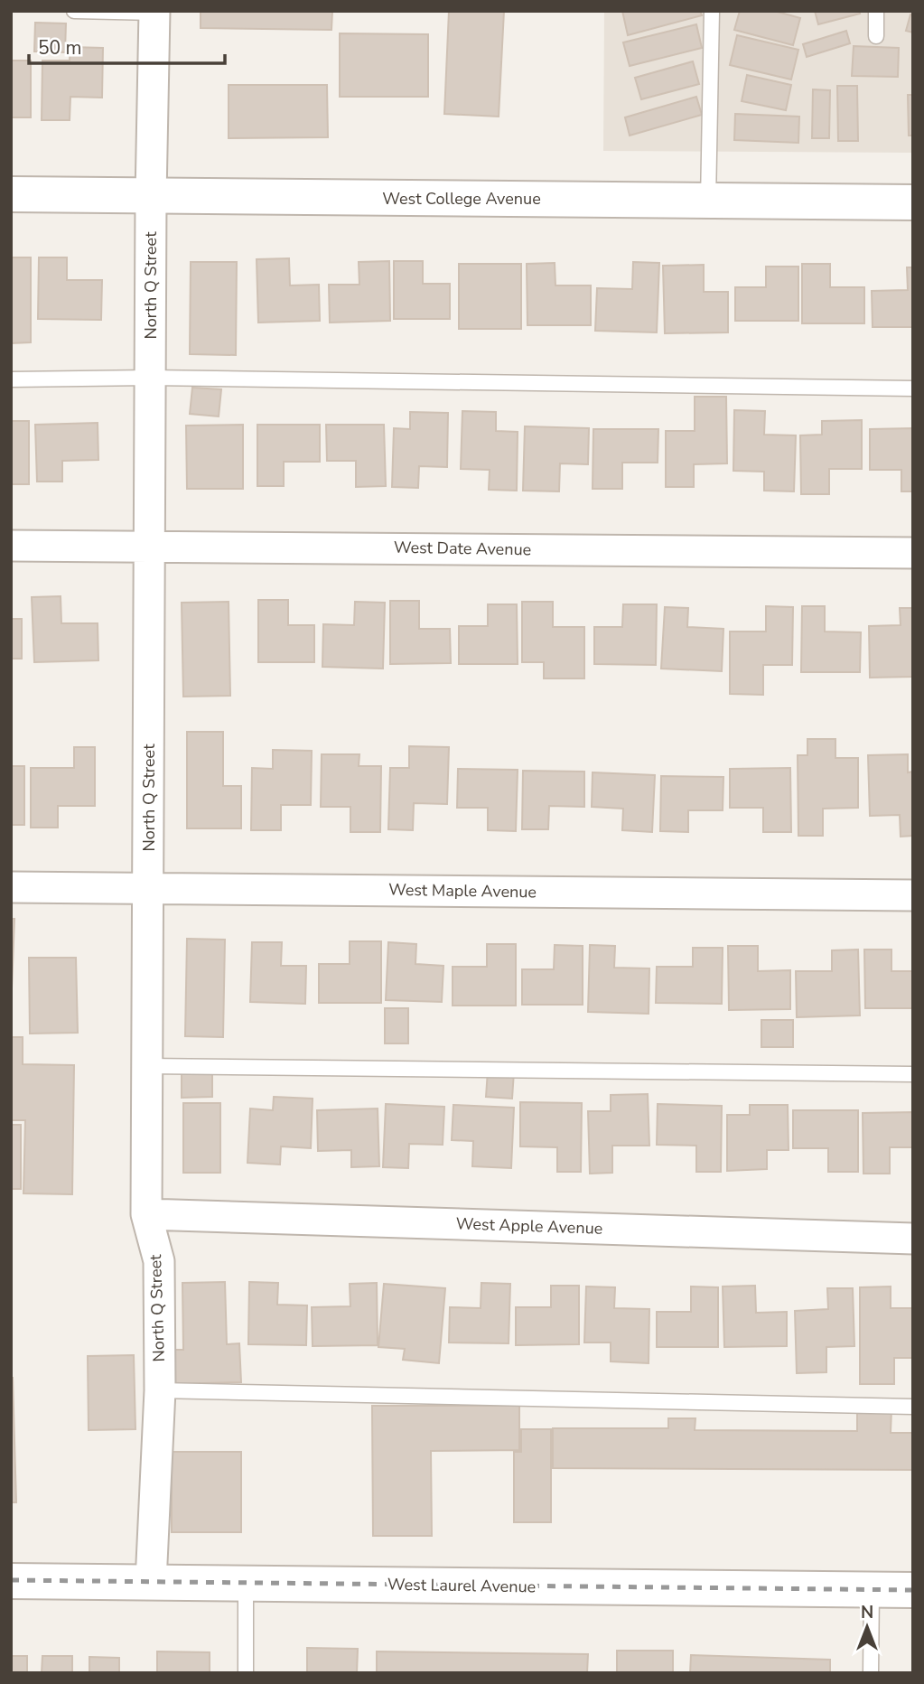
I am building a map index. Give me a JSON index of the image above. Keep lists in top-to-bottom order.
{
  "streets": {
    "street": [
      "West College Avenue",
      "North Q Street",
      "West Date Avenue",
      "West Maple Avenue",
      "West Apple Avenue",
      "West Laurel Avenue"
    ]
  },
  "crossings": [
    ["West College Avenue", "North Q Street"],
    ["North Q Street", "West Date Avenue"],
    ["North Q Street", "West Maple Avenue"],
    ["North Q Street", "West Apple Avenue"],
    ["North Q Street", "West Laurel Avenue"]
  ],
  "scale_bar": "50 m",
  "north": "top"
}
